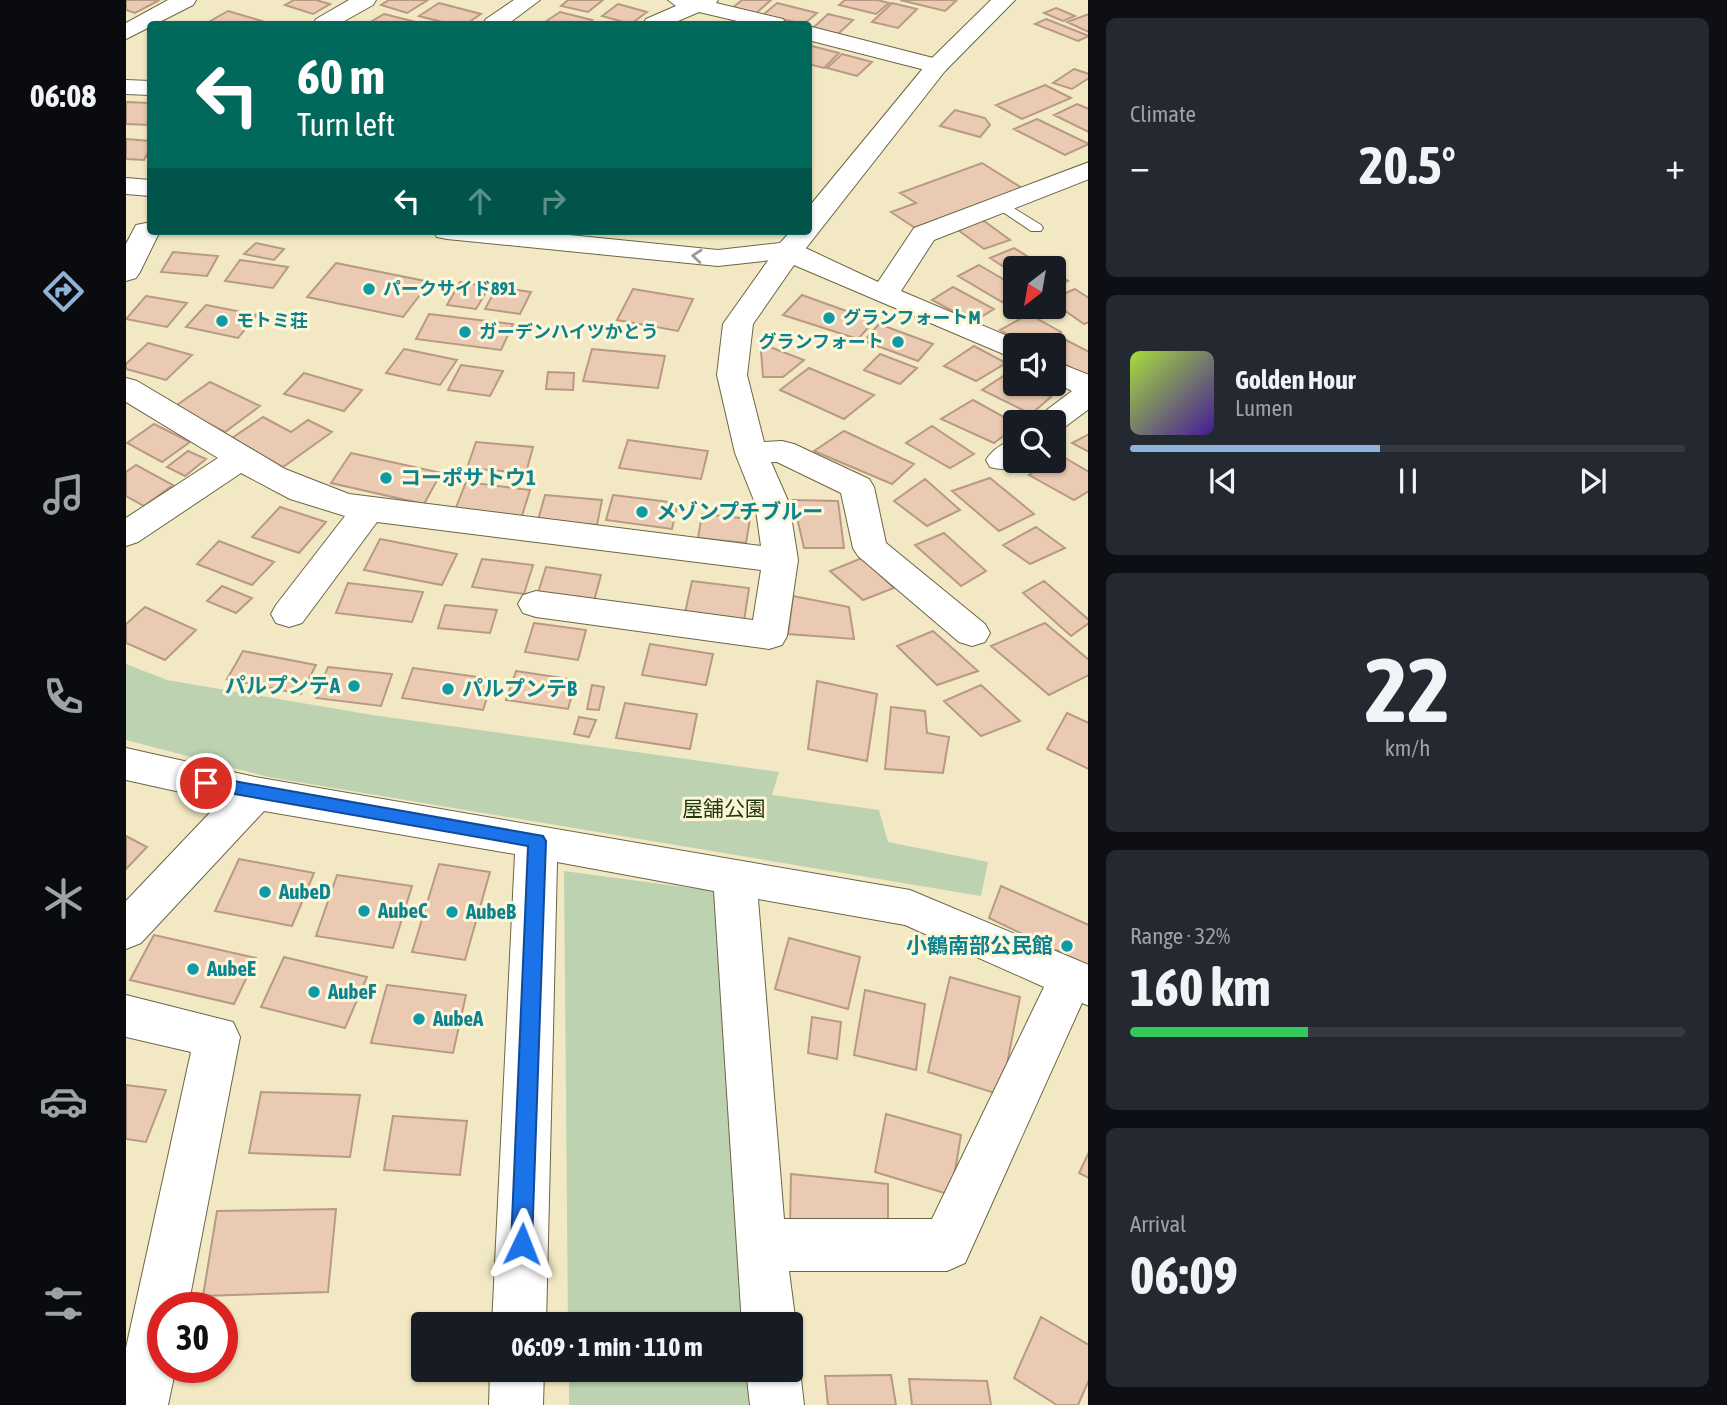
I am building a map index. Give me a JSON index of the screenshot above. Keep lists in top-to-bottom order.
{
  "parks": ["屋舗公園"],
  "places": [
    "パークサイド891",
    "グランフォートM",
    "モトミ荘",
    "ガーデンハイツかとう",
    "グランフォート",
    "コーポサトウ1",
    "メゾンプチブルー",
    "パルプンテA",
    "パルプンテB",
    "AubeD",
    "AubeC",
    "AubeB",
    "小鶴南部公民館",
    "AubeE",
    "AubeF",
    "AubeA"
  ],
  "north": "bottom left",
  "page": {
    "tabs": "06:08",
    "tile": [
      "Climate",
      ["22", "km/h"],
      ["Range · 32%", "160 km"],
      ["Arrival", "06:09"]
    ],
    "turn": ["60 m", "Turn left"],
    "heat": ["−", "20.5°", "+"],
    "song": ["Golden Hour", "Lumen"],
    "limit": "30",
    "trip": "06:09 · 1 min · 110 m"
  }
}
